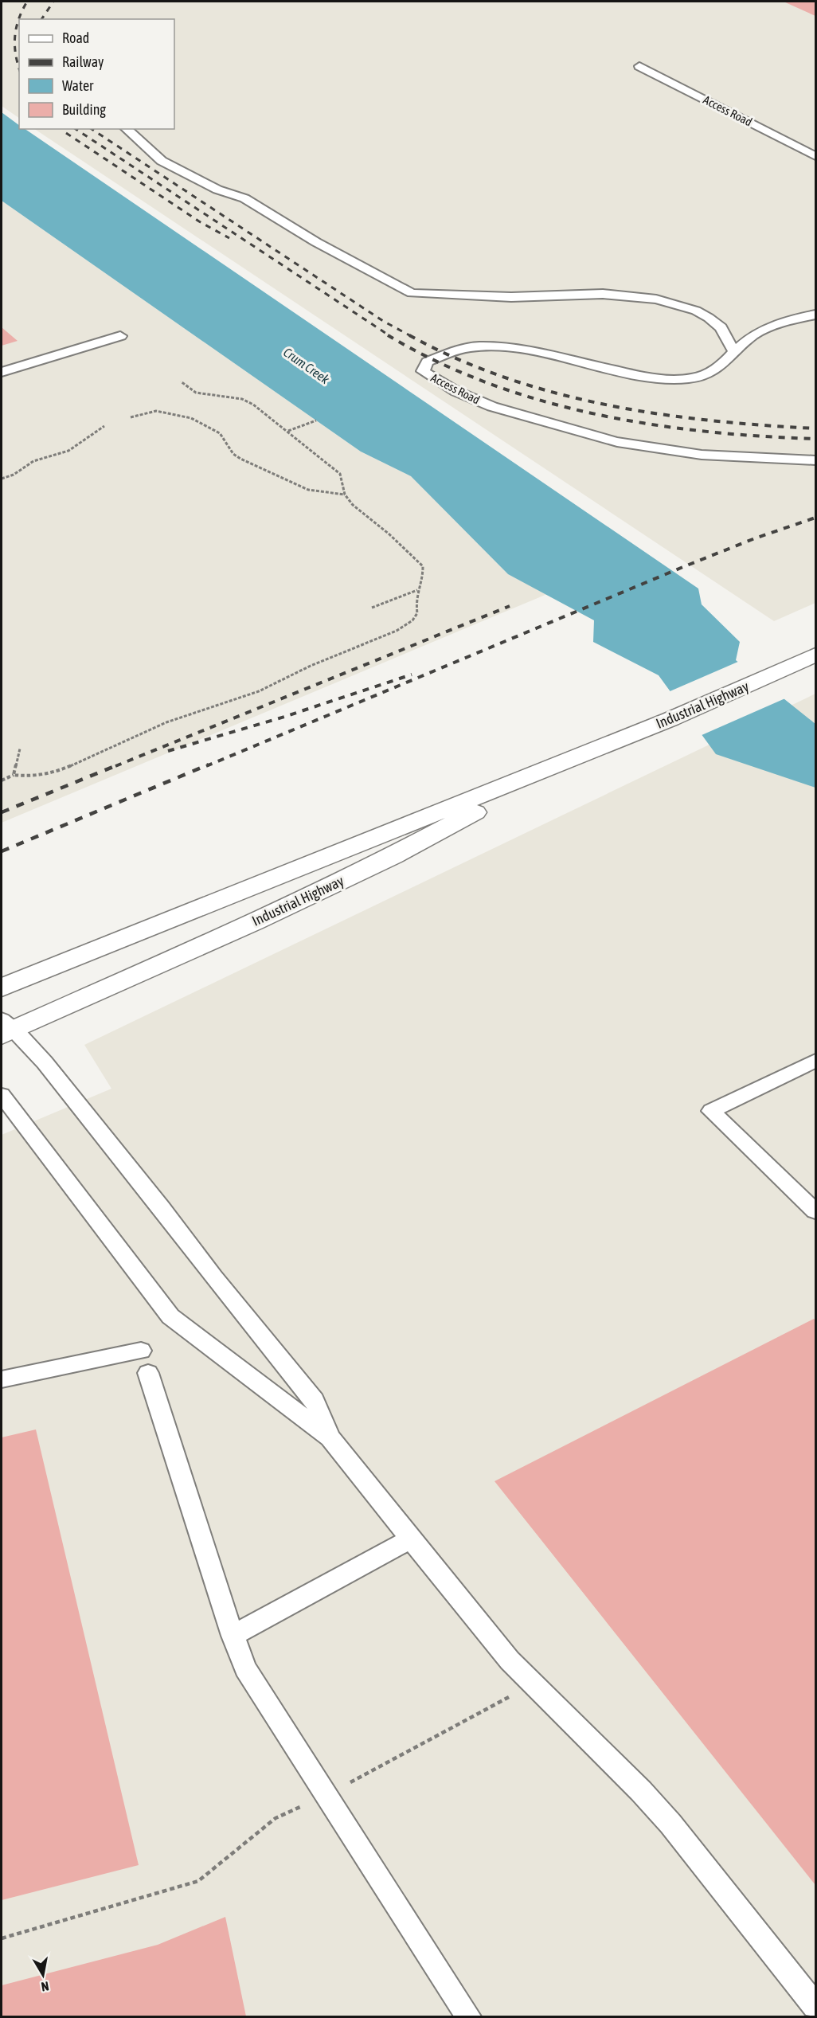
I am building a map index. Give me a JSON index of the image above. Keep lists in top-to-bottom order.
{
  "streets": {
    "main road": ["Industrial Highway"],
    "lane": ["Access Road"]
  },
  "water": ["Crum Creek"],
  "legend": [
    "Road",
    "Railway",
    "Water",
    "Building"
  ],
  "north": "bottom"
}
